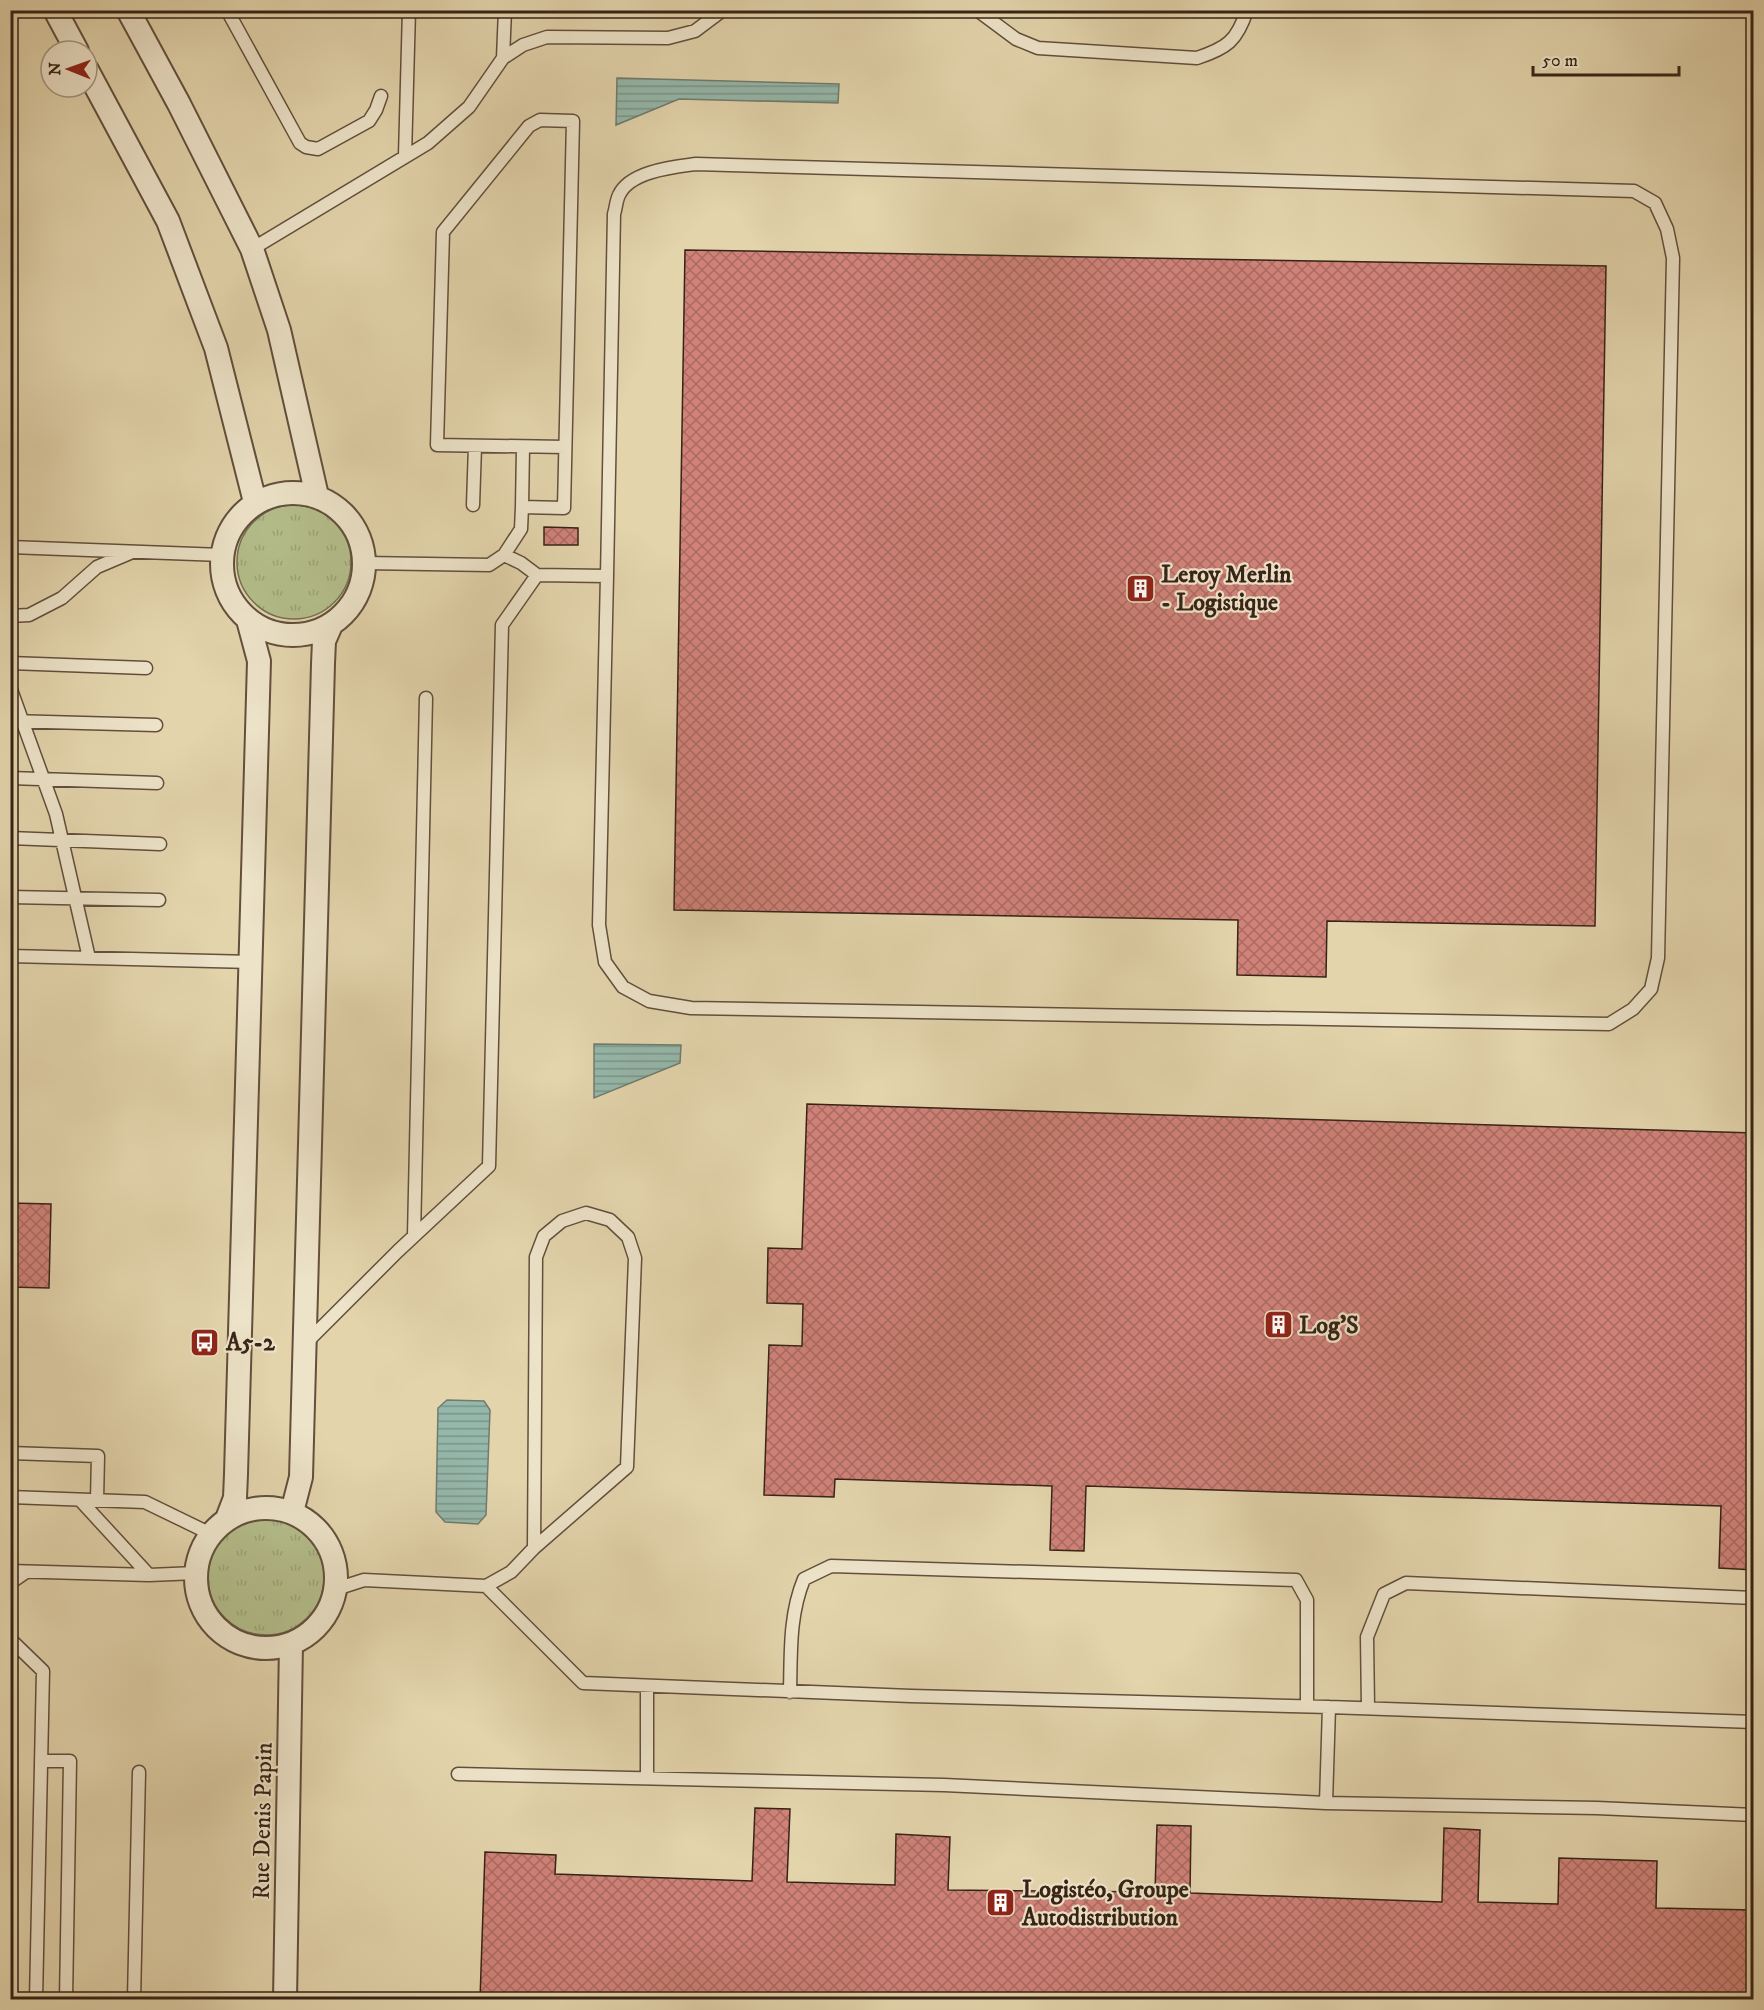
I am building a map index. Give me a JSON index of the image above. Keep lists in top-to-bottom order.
{
  "streets": {
    "street": ["Rue Denis Papin"]
  },
  "places": {
    "building": ["Leroy Merlin - Logistique", "Log'S", "Logistéo, Groupe Autodistribution"],
    "bus stop": ["A5-2"]
  },
  "scale_bar": "50 m",
  "north": "left"
}
